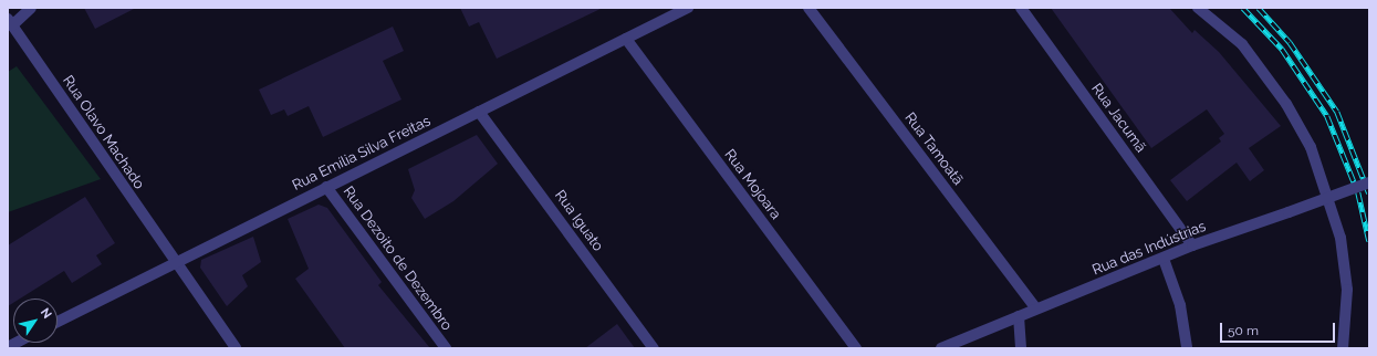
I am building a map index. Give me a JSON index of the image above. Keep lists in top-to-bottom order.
{
  "streets": {
    "street": [
      "Rua Jacumã",
      "Rua Olavo Machado",
      "Rua Tamoatã",
      "Rua Emília Silva Freitas",
      "Rua Mojoara",
      "Rua Iguato",
      "Rua das Indústrias",
      "Rua Dezoito de Dezembro"
    ]
  },
  "crossings": [
    ["Rua Jacumã", "Rua das Indústrias"],
    ["Rua Olavo Machado", "Rua Emília Silva Freitas"],
    ["Rua Tamoatã", "Rua das Indústrias"],
    ["Rua Emília Silva Freitas", "Rua Mojoara"],
    ["Rua Emília Silva Freitas", "Rua Iguato"],
    ["Rua Emília Silva Freitas", "Rua Dezoito de Dezembro"]
  ],
  "scale_bar": "50 m",
  "north": "top right"
}
